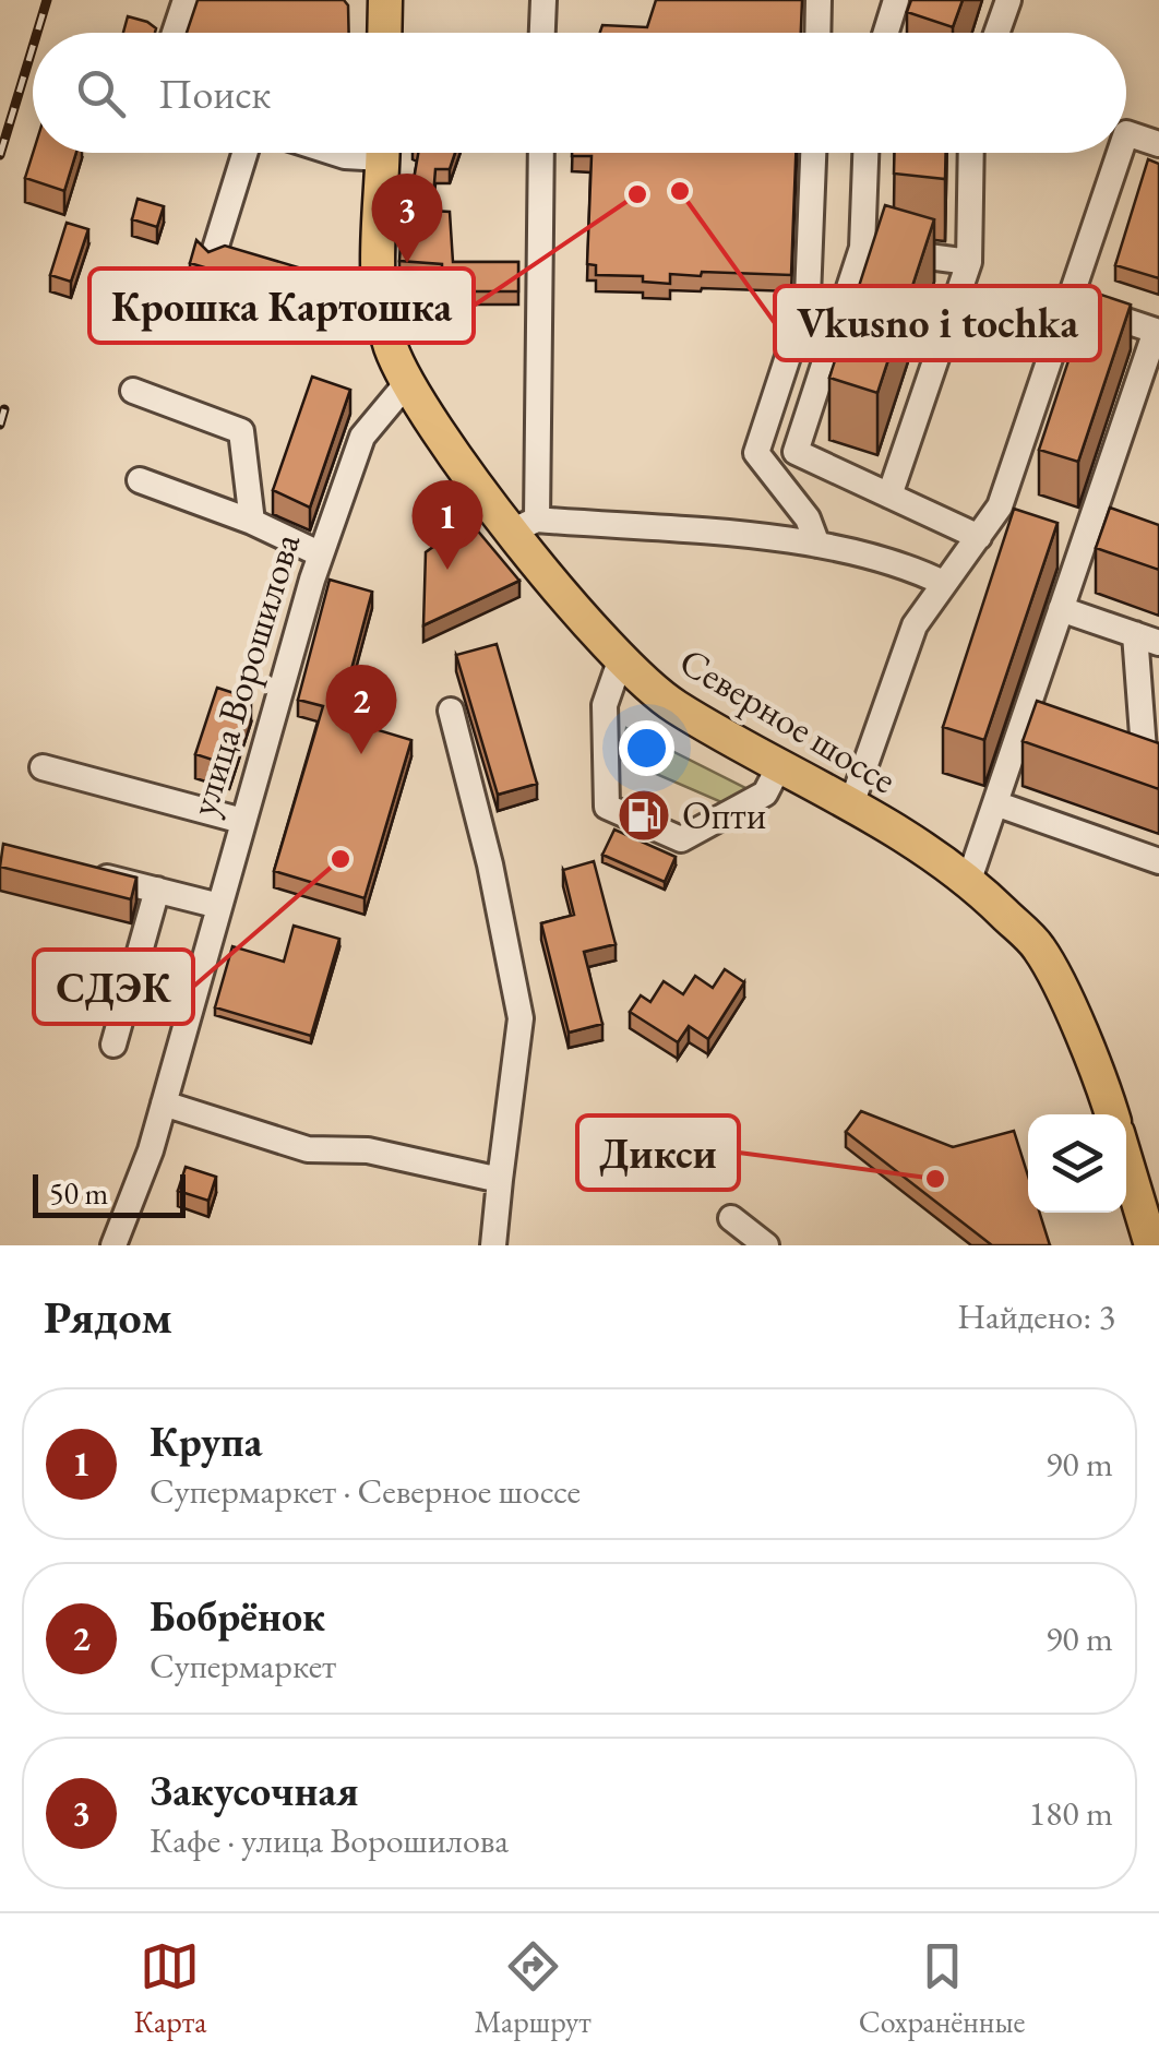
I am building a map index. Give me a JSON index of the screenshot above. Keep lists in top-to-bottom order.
{
  "streets": {
    "main road": ["Северное шоссе"],
    "street": ["улица Ворошилова"]
  },
  "crossings": [
    ["улица Ворошилова", "Северное шоссе"]
  ],
  "places": {
    "other": [
      "Vkusno i tochka",
      "Крошка Картошка",
      "СДЭК",
      "Дикси"
    ],
    "fuel station": ["Опти"]
  },
  "scale_bar": "50 m",
  "page": {
    "search": "Поиск",
    "pins": ["3", "1", "2"],
    "scale": "50 m",
    "heading": ["Рядом", "Найдено: 3"],
    "list": [
      {
        "mark": "1",
        "name": "Крупа",
        "note": "Супермаркет · Северное шоссе",
        "value": "90 m"
      },
      {
        "mark": "2",
        "name": "Бобрёнок",
        "note": "Супермаркет",
        "value": "90 m"
      },
      {
        "mark": "3",
        "name": "Закусочная",
        "note": "Кафе · улица Ворошилова",
        "value": "180 m"
      }
    ],
    "nav": ["Карта", "Маршрут", "Сохранённые"]
  }
}
